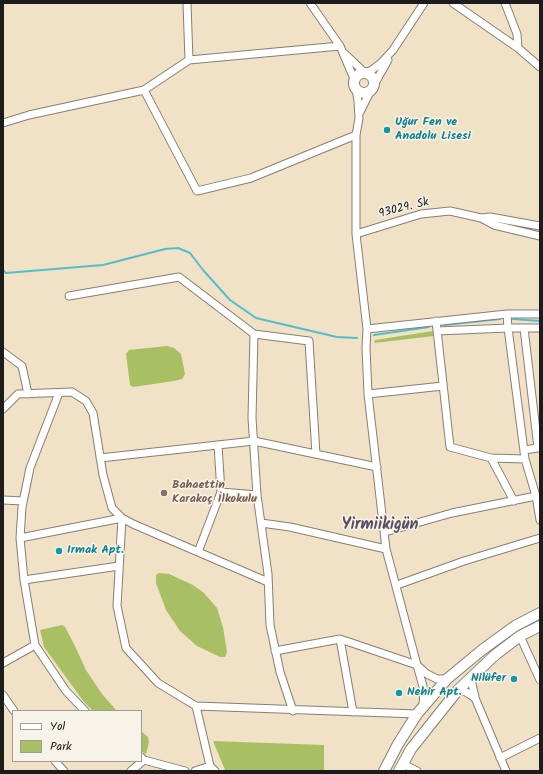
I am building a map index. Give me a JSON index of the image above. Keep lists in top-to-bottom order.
{
  "streets": {
    "street": ["93029. Sk"]
  },
  "districts": ["Yirmiikigün"],
  "places": [
    "Uğur Fen ve Anadolu Lisesi",
    "Bahaettin Karakoç İlkokulu",
    "Irmak Apt.",
    "Nilüfer",
    "Nehir Apt."
  ],
  "legend": ["Yol", "Park"]
}
